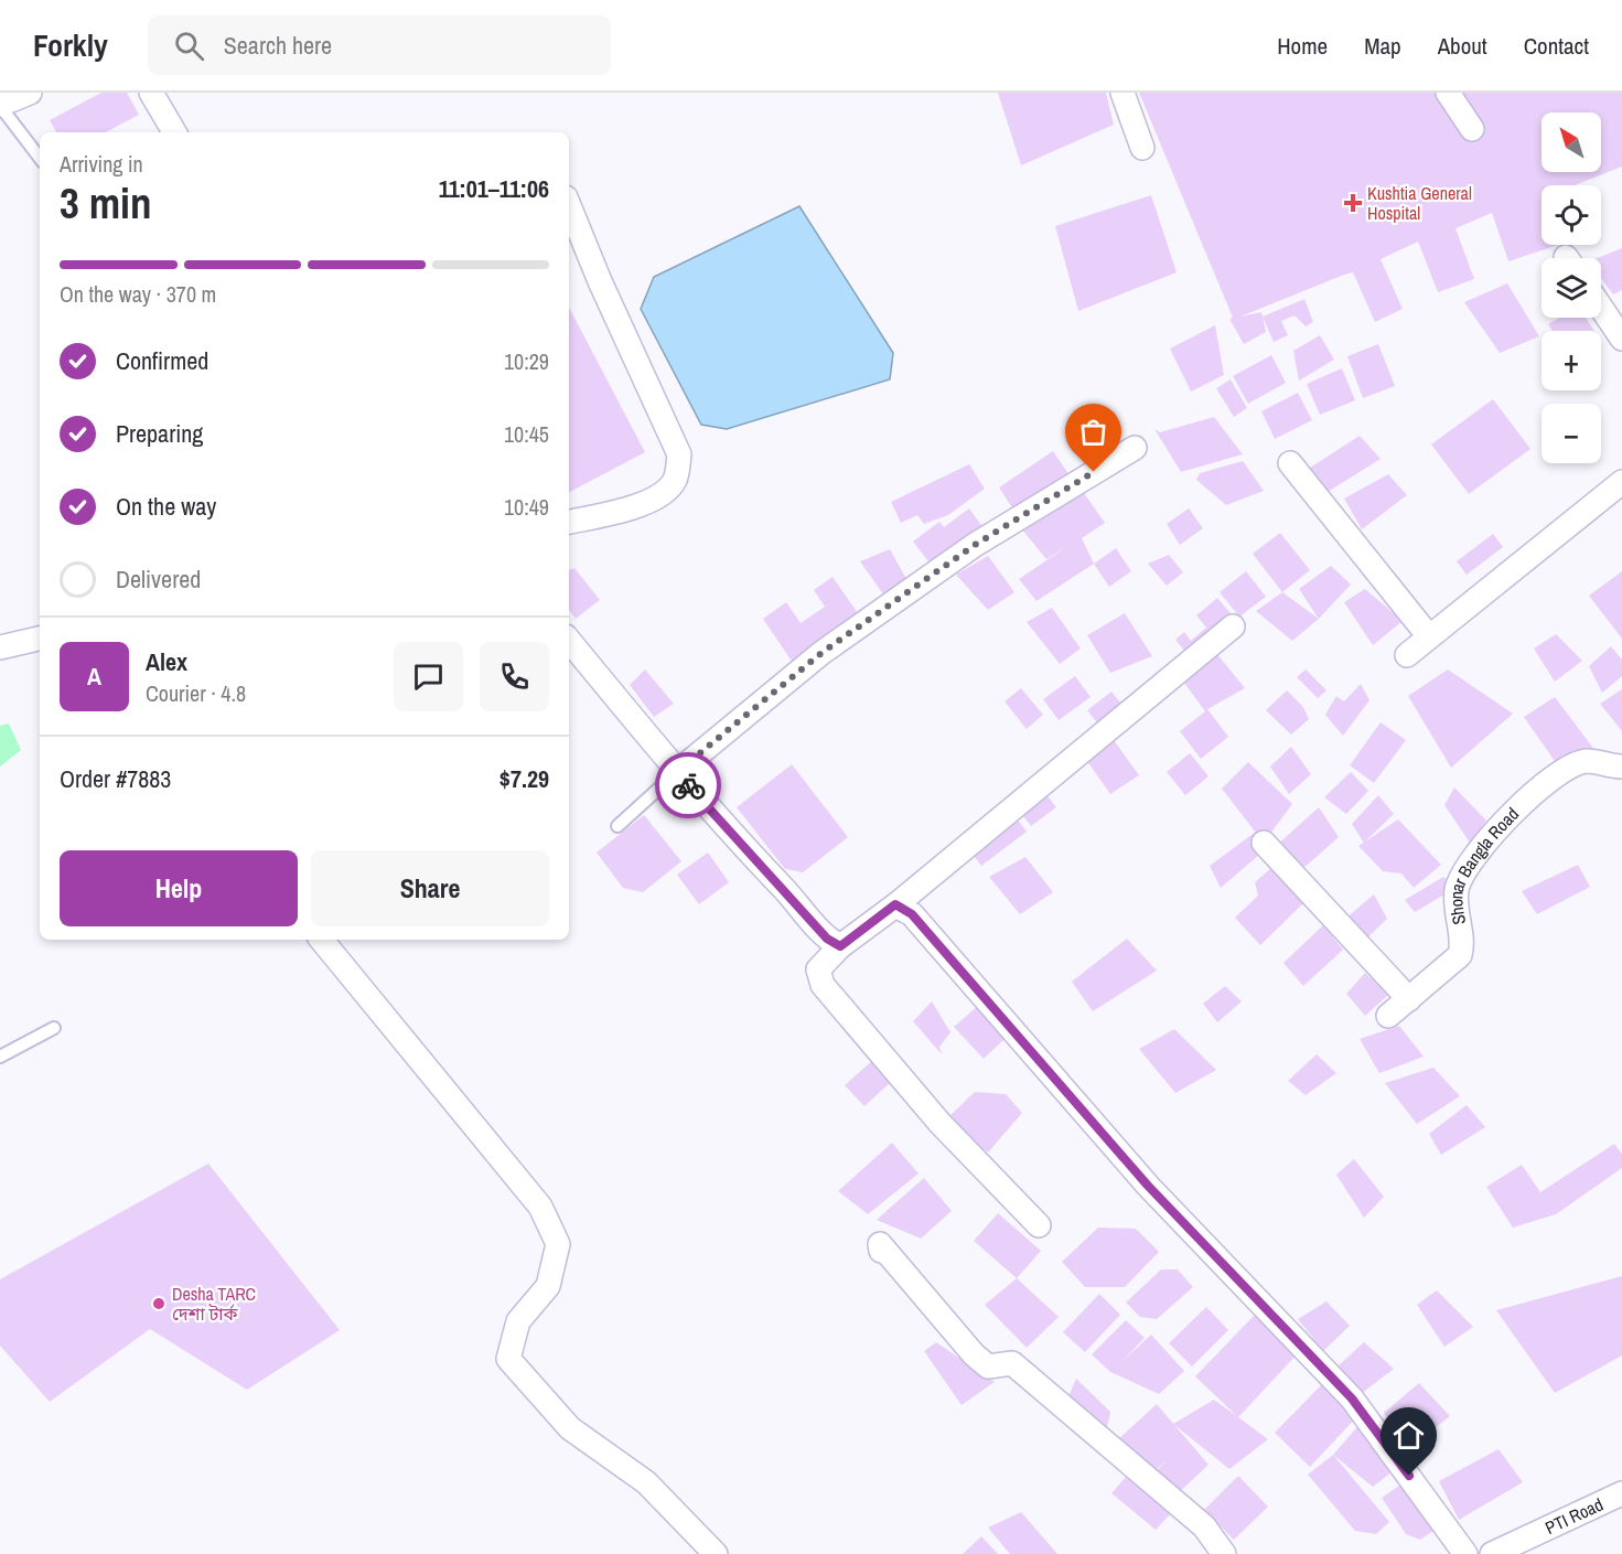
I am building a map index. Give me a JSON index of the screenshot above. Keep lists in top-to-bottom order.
{
  "streets": {
    "street": ["Shonar Bangla Road", "PTI Road"]
  },
  "places": {
    "health": ["Kushtia General Hospital"],
    "other": ["Desha TARC দেশা টার্ক"]
  },
  "north": "top left",
  "page": {
    "header": "Forkly",
    "search": "Search here",
    "nav": [
      "Home",
      "Map",
      "About",
      "Contact"
    ],
    "map_buttons": ["+", "−"],
    "heading": ["3 min", "Arriving in", "11:01–11:06"],
    "panel": [
      "Alex",
      "Courier · 4.8",
      "Order #7883",
      "$7.29"
    ],
    "bar": "On the way · 370 m",
    "list": [
      ["Confirmed", "10:29"],
      ["Preparing", "10:45"],
      ["On the way", "10:49"],
      "Delivered"
    ],
    "round": "A",
    "buttons": ["Help", "Share"]
  }
}
